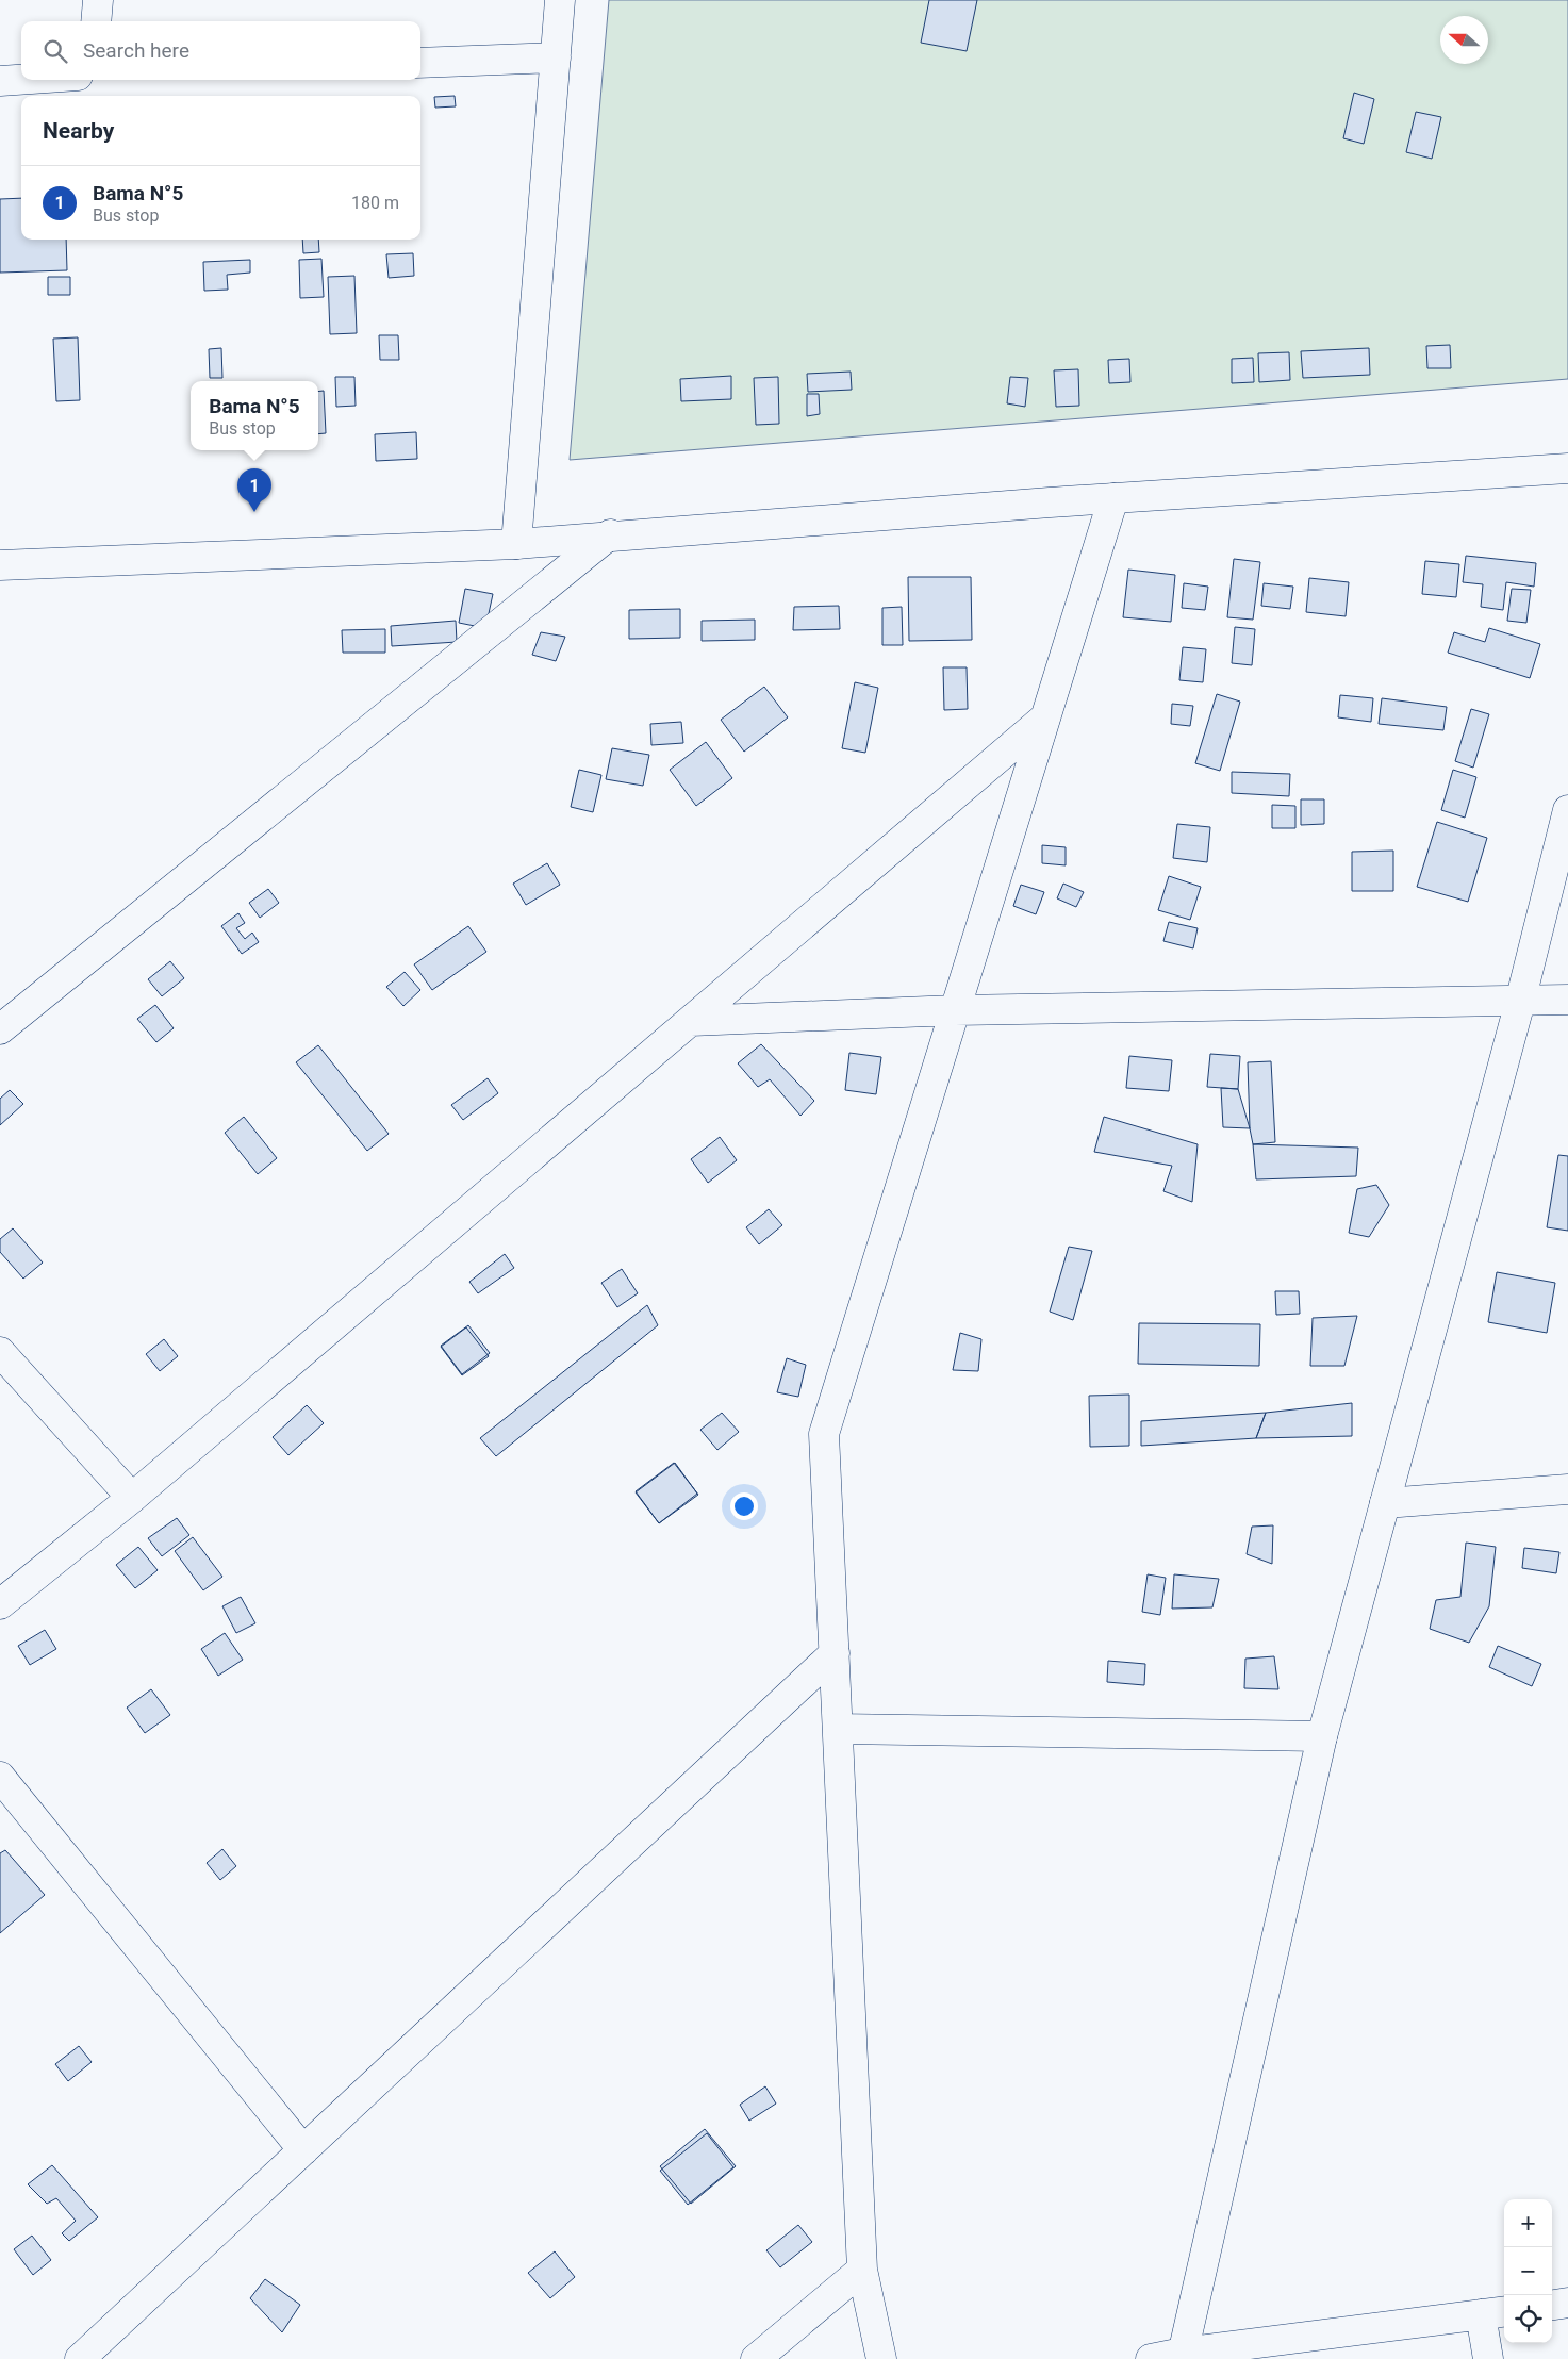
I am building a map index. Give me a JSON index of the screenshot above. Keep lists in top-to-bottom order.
{
  "north": "left",
  "page": {
    "search": "Search here",
    "heading": "Nearby",
    "list": [
      {
        "mark": "1",
        "name": "Bama N°5",
        "note": "Bus stop",
        "value": "180 m"
      }
    ],
    "popup": ["Bama N°5", "Bus stop"],
    "pins": "1",
    "map_buttons": ["+", "−"]
  }
}
